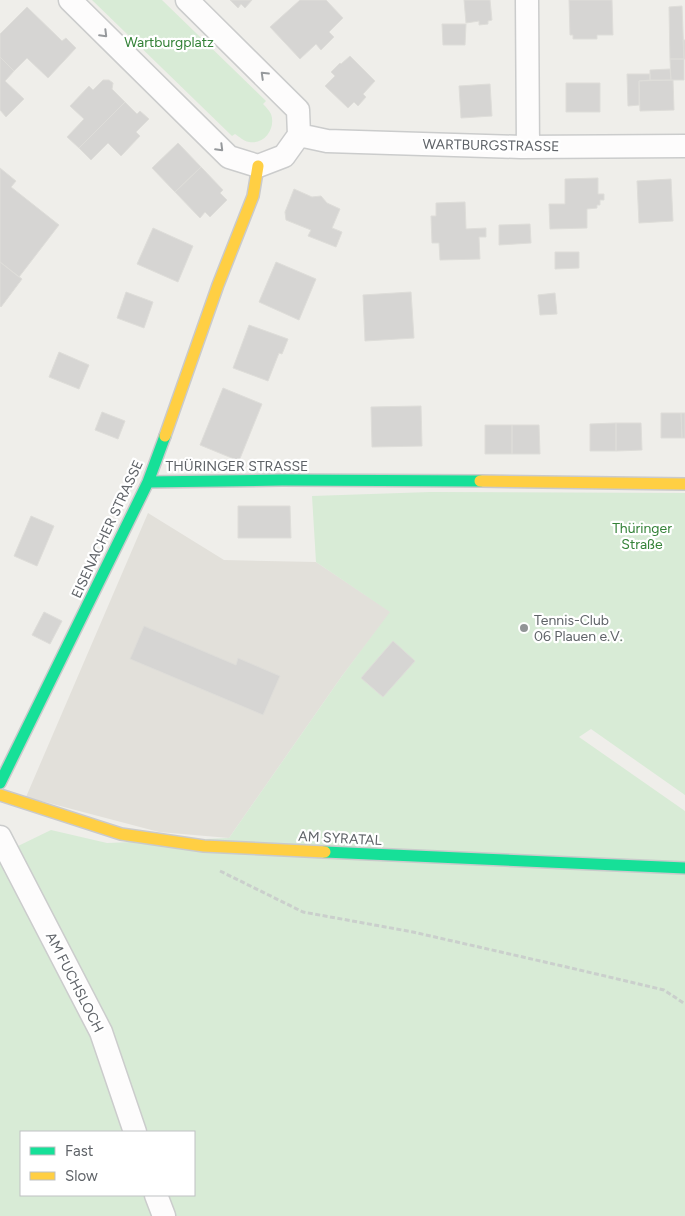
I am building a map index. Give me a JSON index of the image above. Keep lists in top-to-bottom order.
{
  "streets": {
    "street": [
      "WARTBURGSTRASSE",
      "THÜRINGER STRASSE",
      "EISENACHER STRASSE",
      "AM SYRATAL",
      "AM FUCHSLOCH"
    ]
  },
  "crossings": [
    ["THÜRINGER STRASSE", "EISENACHER STRASSE"]
  ],
  "parks": ["Wartburgplatz", "Thüringer Straße"],
  "places": ["Tennis-Club 06 Plauen e.V."],
  "legend": ["Fast", "Slow"]
}
